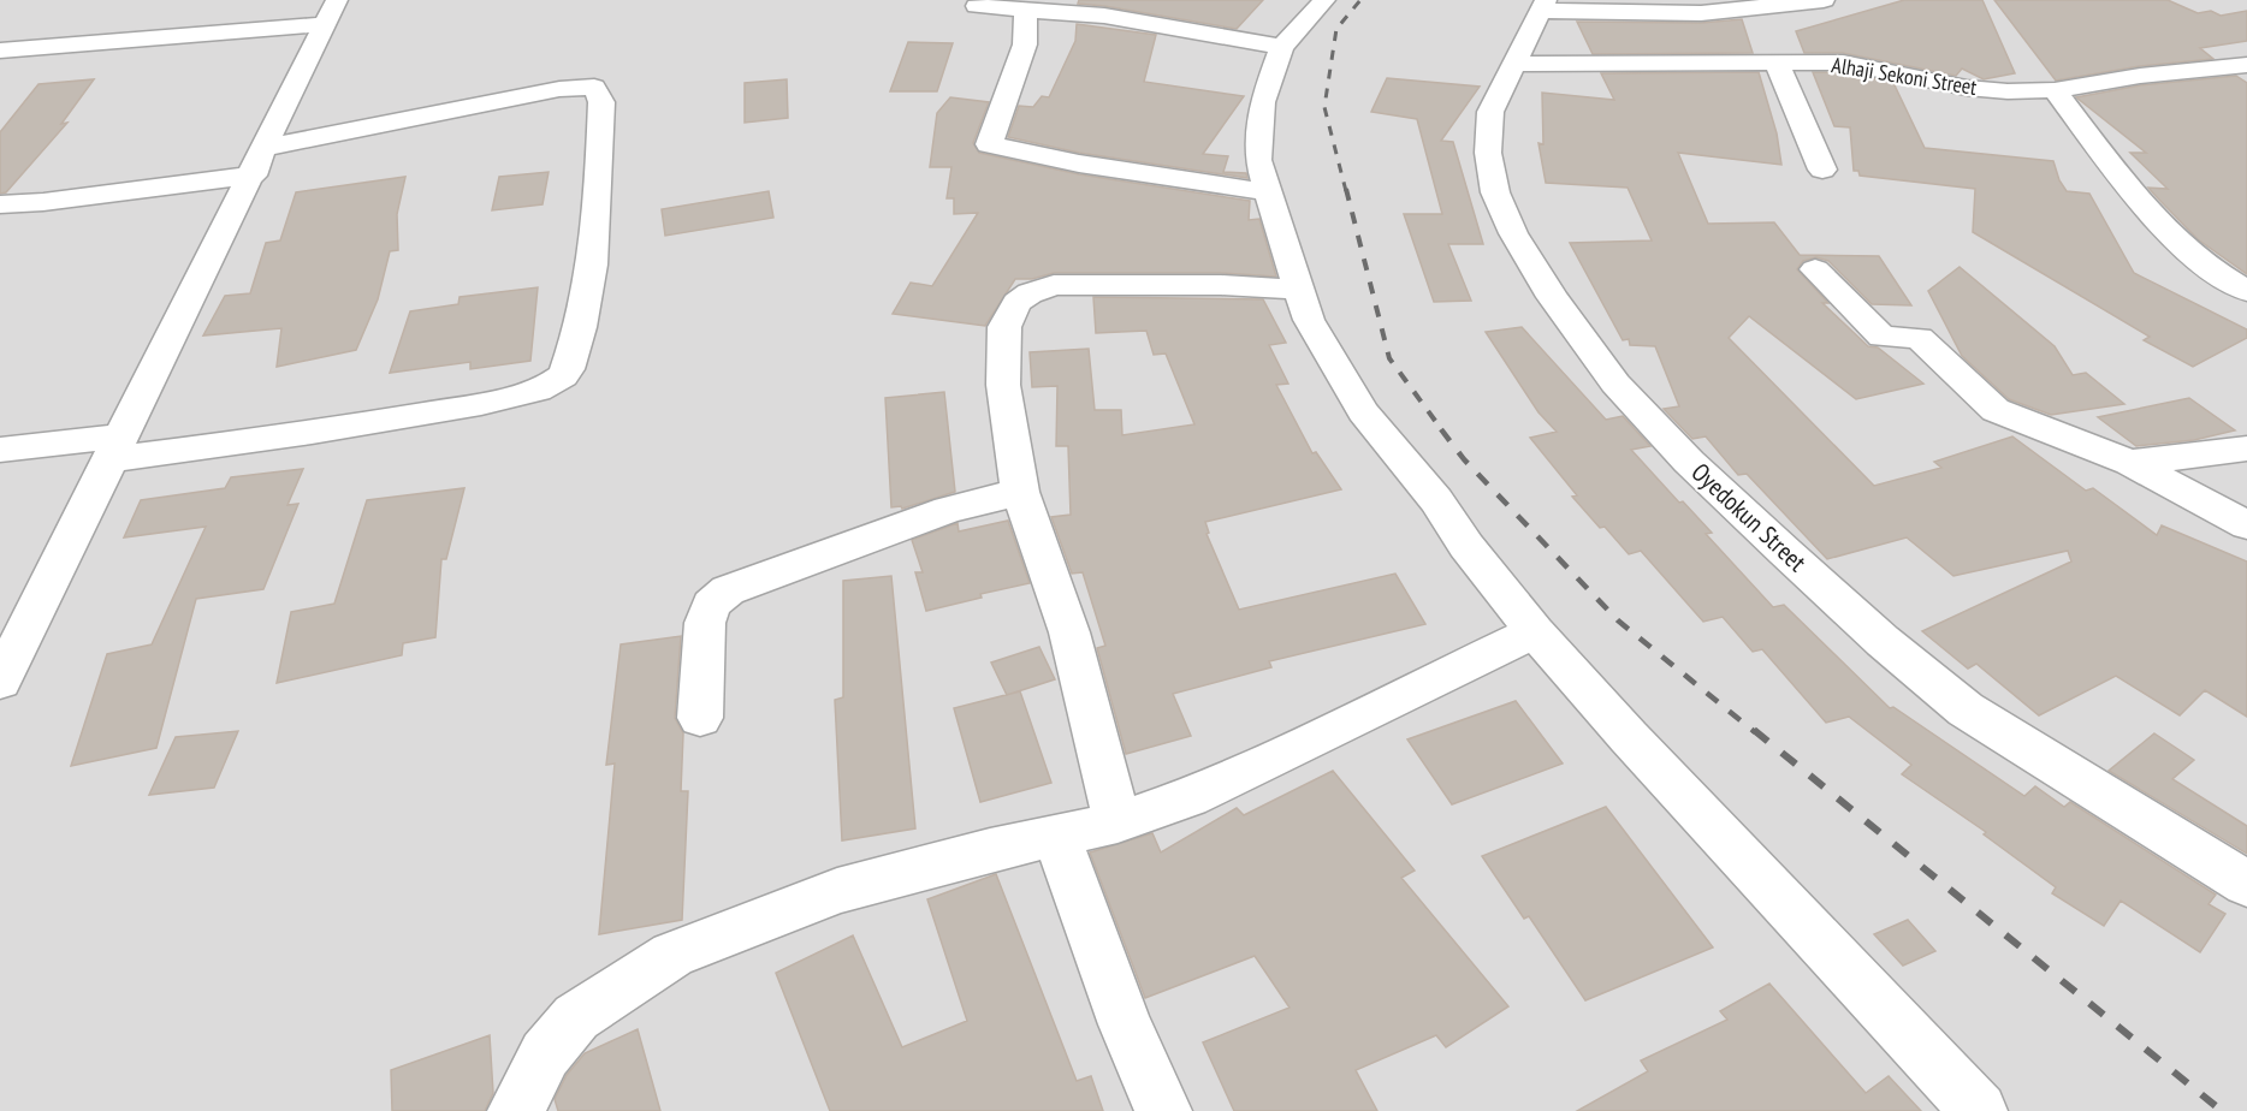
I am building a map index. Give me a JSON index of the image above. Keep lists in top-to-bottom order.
{
  "streets": {
    "street": ["Alhaji Sekoni Street", "Oyedokun Street"]
  },
  "crossings": [
    ["Alhaji Sekoni Street", "Oyedokun Street"]
  ]
}
